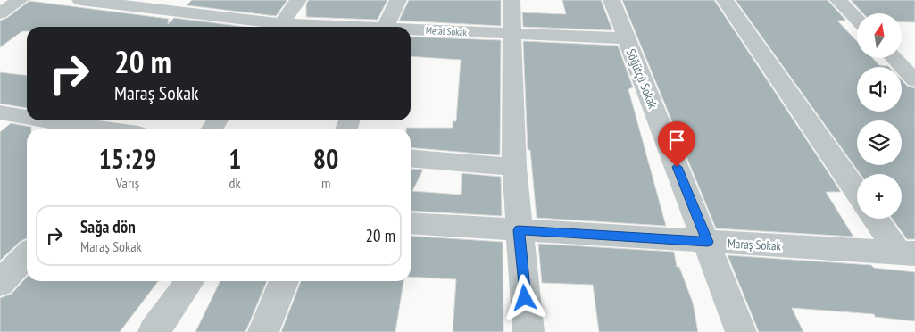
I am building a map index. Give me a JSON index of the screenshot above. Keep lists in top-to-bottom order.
{
  "streets": {
    "street": ["Metal Sokak", "Söğütçü Sokak", "Maraş Sokak"]
  },
  "crossings": [
    ["Metal Sokak", "Söğütçü Sokak"],
    ["Söğütçü Sokak", "Maraş Sokak"]
  ],
  "north": "top",
  "page": {
    "map_buttons": "+",
    "turn": ["20 m", "Maraş Sokak"],
    "eta": [
      "15:29",
      "Varış",
      "1",
      "dk",
      "80",
      "m"
    ],
    "list": [
      {
        "name": "Sağa dön",
        "note": "Maraş Sokak",
        "value": "20 m"
      }
    ]
  }
}
